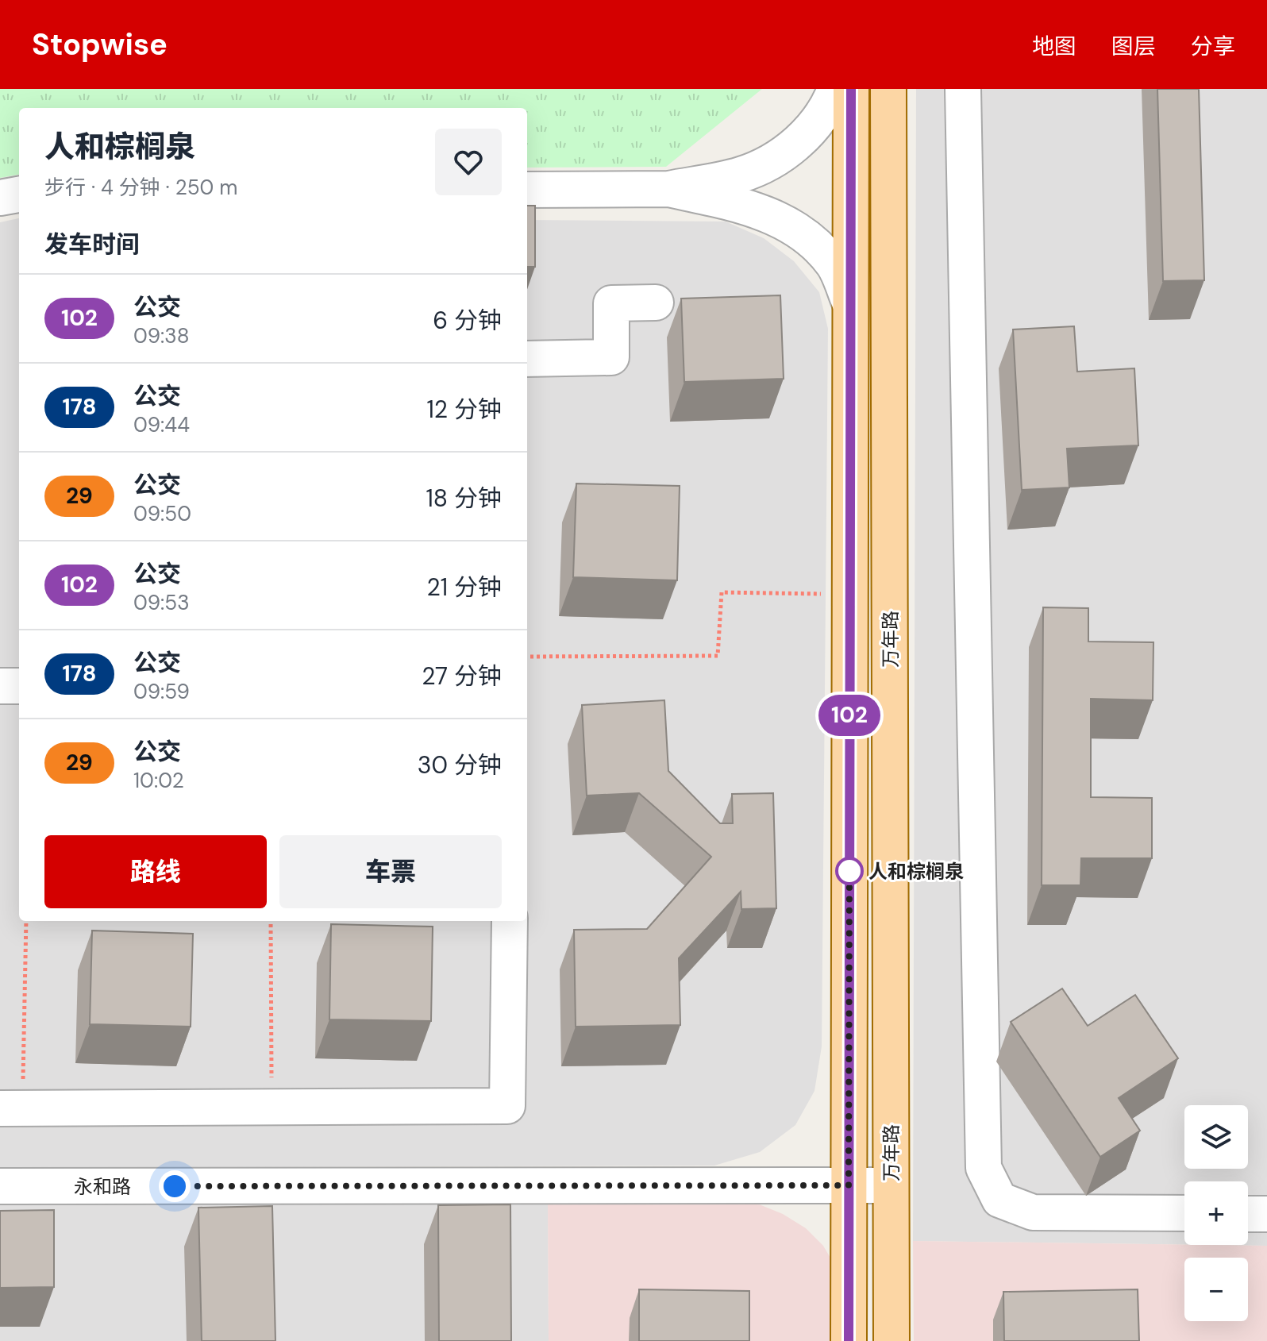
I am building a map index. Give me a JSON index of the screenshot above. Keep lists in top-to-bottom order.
{
  "streets": {
    "main road": ["万年路"],
    "street": ["永和路"]
  },
  "crossings": [
    ["万年路", "永和路"]
  ],
  "places": ["人和棕榈泉"],
  "lines": ["bus line 102"],
  "page": {
    "header": "Stopwise",
    "nav": ["地图", "图层", "分享"],
    "on_map": "102",
    "heading": [
      ["人和棕榈泉", "步行 · 4 分钟 · 250 m"],
      "发车时间"
    ],
    "list": [
      {
        "mark": "102",
        "name": "公交",
        "note": "09:38",
        "value": "6 分钟"
      },
      {
        "mark": "178",
        "name": "公交",
        "note": "09:44",
        "value": "12 分钟"
      },
      {
        "mark": "29",
        "name": "公交",
        "note": "09:50",
        "value": "18 分钟"
      },
      {
        "mark": "102",
        "name": "公交",
        "note": "09:53",
        "value": "21 分钟"
      },
      {
        "mark": "178",
        "name": "公交",
        "note": "09:59",
        "value": "27 分钟"
      },
      {
        "mark": "29",
        "name": "公交",
        "note": "10:02",
        "value": "30 分钟"
      }
    ],
    "buttons": ["路线", "车票"],
    "map_buttons": ["+", "−"]
  }
}
